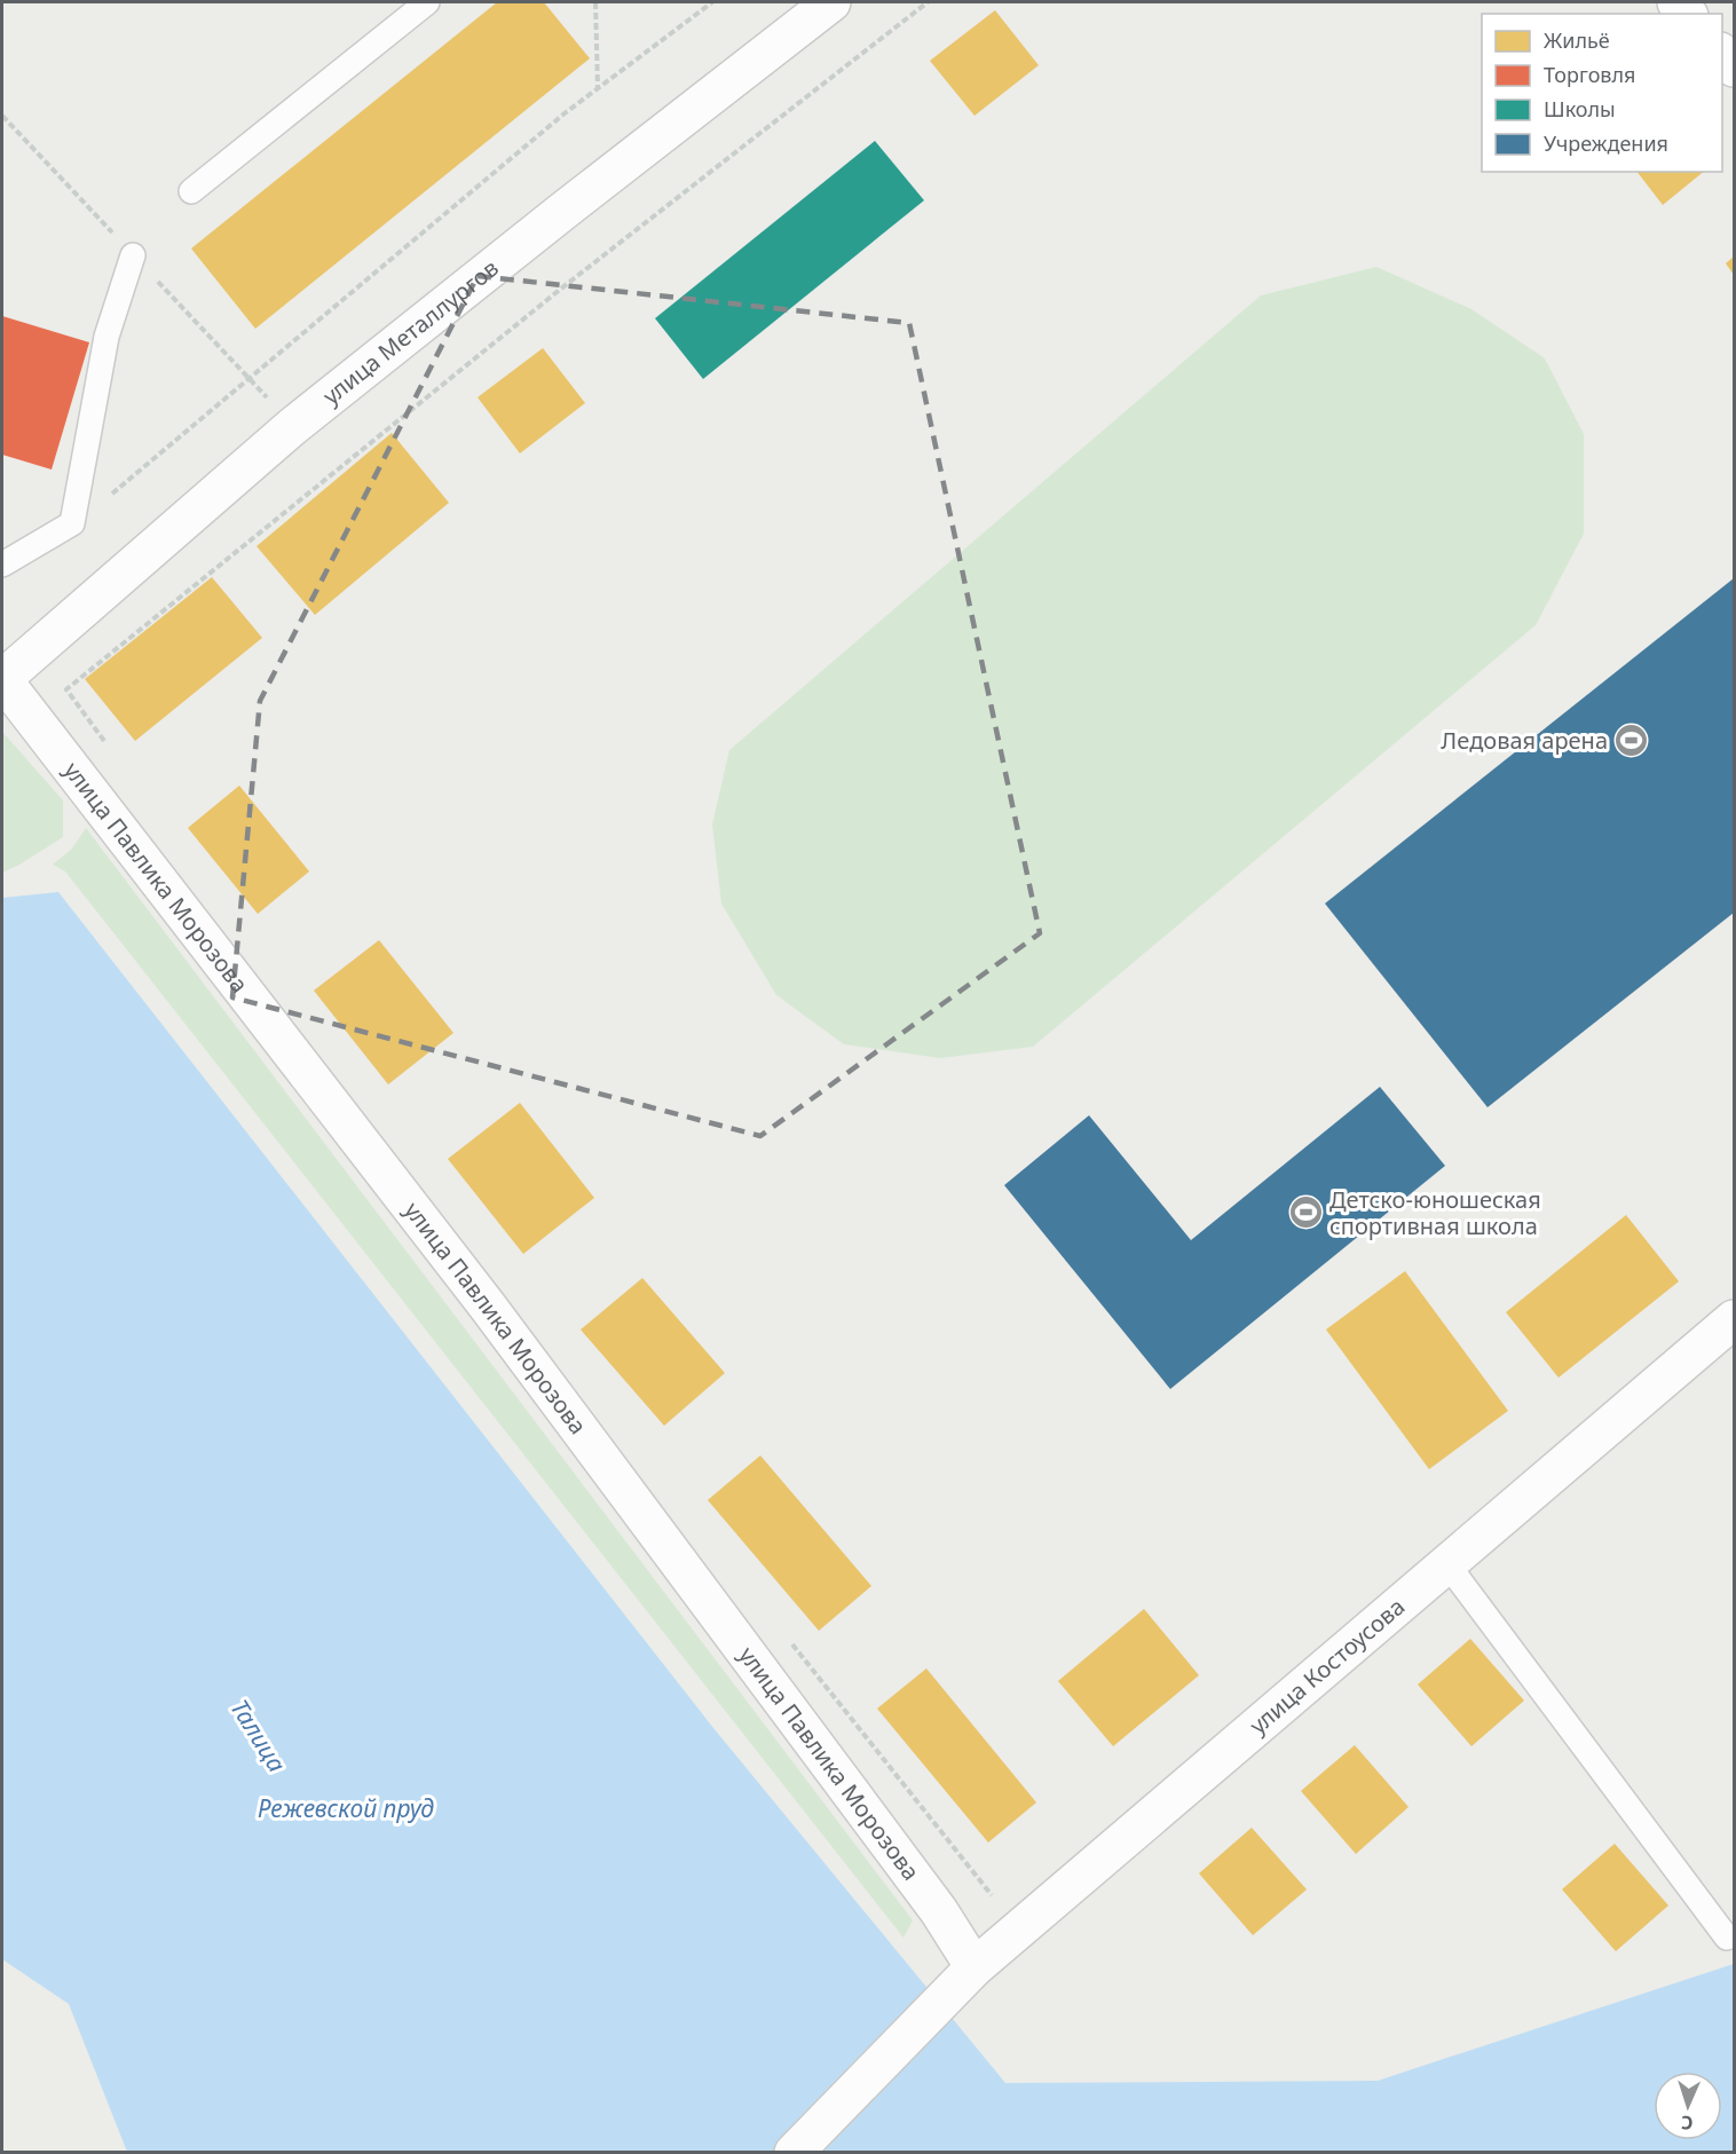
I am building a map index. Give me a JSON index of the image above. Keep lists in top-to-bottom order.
{
  "streets": {
    "street": ["улица Металлургов", "улица Павлика Морозова", "улица Костоусова"]
  },
  "crossings": [
    ["улица Металлургов", "улица Павлика Морозова"],
    ["улица Павлика Морозова", "улица Костоусова"]
  ],
  "water": ["Талица", "Режевской пруд"],
  "places": {
    "sports": ["Ледовая арена", "Детско-юношеская спортивная школа"]
  },
  "legend": [
    "Жильё",
    "Торговля",
    "Школы",
    "Учреждения"
  ],
  "north": "bottom"
}
